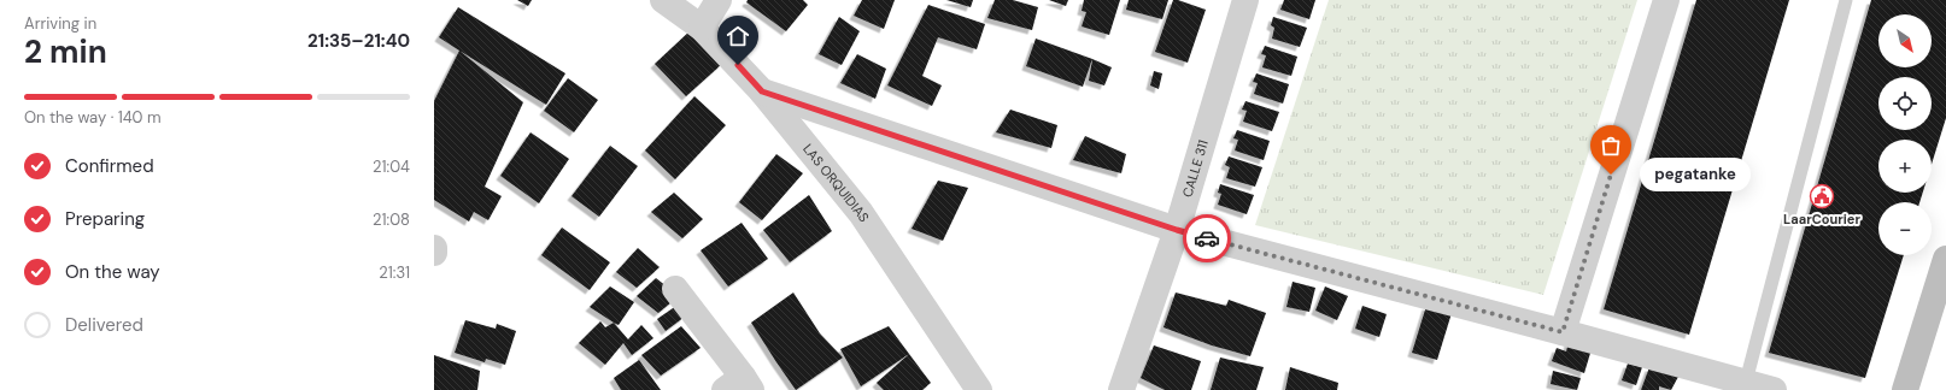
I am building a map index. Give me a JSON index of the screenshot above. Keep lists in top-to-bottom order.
{
  "streets": {
    "street": ["CALLE 311", "LAS ORQUIDIAS"]
  },
  "places": {
    "other": ["pegatanke"],
    "public building": ["LaarCourier"]
  },
  "north": "bottom right",
  "page": {
    "heading": ["2 min", "Arriving in", "21:35–21:40"],
    "map_buttons": ["+", "−"],
    "bar": "On the way · 140 m",
    "list": [
      ["Confirmed", "21:04"],
      ["Preparing", "21:08"],
      ["On the way", "21:31"],
      "Delivered"
    ],
    "bubble": "pegatanke"
  }
}
